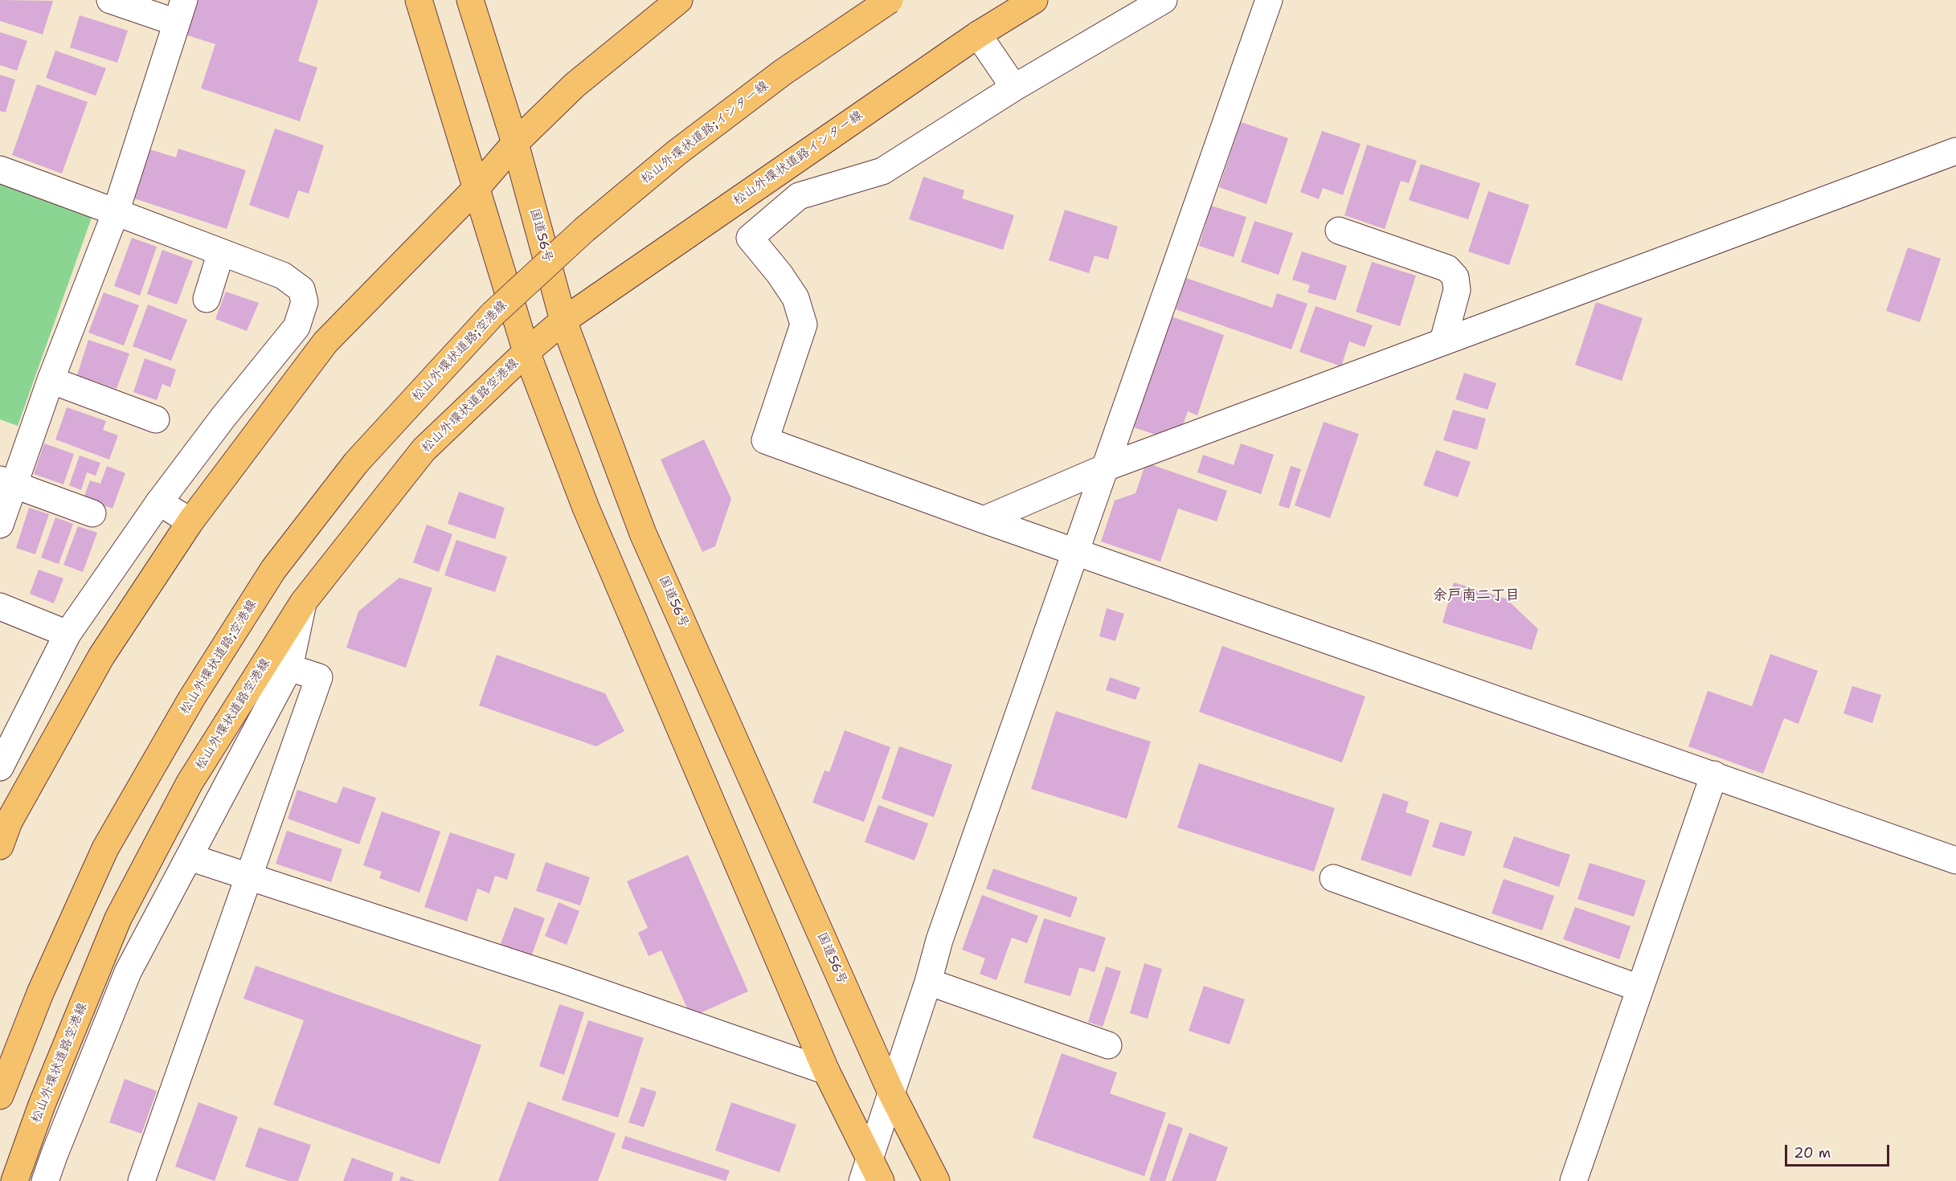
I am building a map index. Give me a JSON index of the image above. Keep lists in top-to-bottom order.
{
  "streets": {
    "highway": [
      "松山外環状道路;インター線",
      "松山外環状道路インター線",
      "国道56号",
      "松山外環状道路;空港線",
      "松山外環状道路空港線"
    ]
  },
  "crossings": [
    ["松山外環状道路;インター線", "松山外環状道路;空港線"],
    ["松山外環状道路インター線", "国道56号"],
    ["松山外環状道路インター線", "松山外環状道路空港線"],
    ["国道56号", "松山外環状道路空港線"]
  ],
  "districts": ["余戸南二丁目"],
  "scale_bar": "20 m"
}
